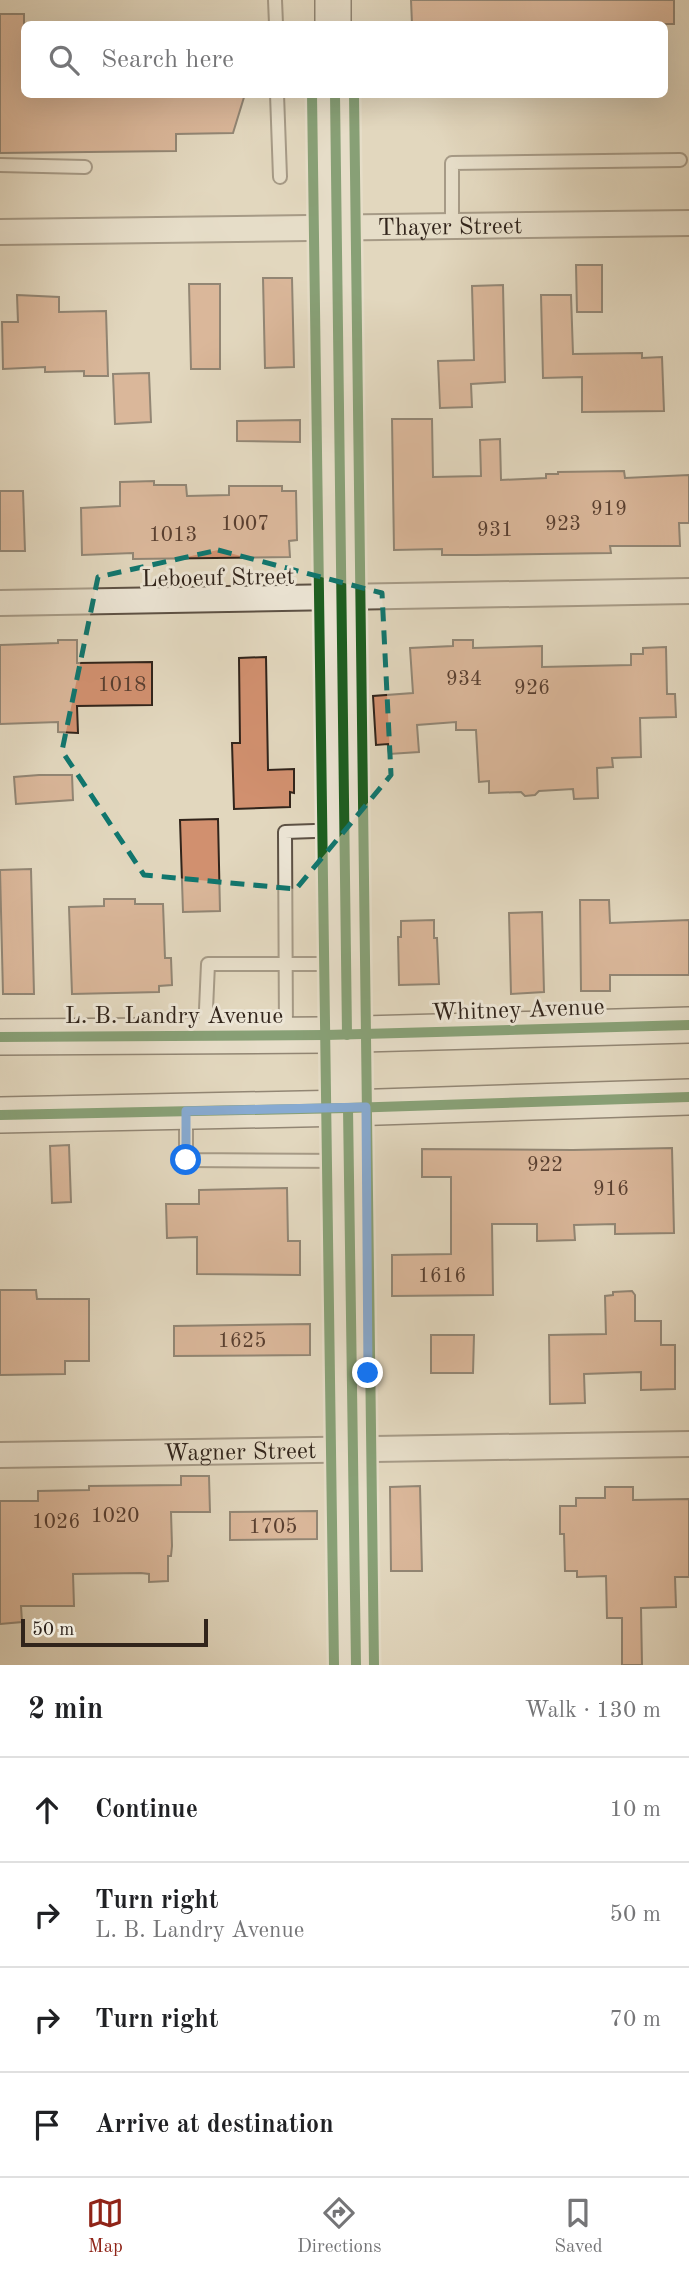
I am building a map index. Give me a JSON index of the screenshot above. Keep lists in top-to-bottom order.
{
  "streets": {
    "main road": ["Whitney Avenue", "L. B. Landry Avenue"],
    "street": ["Thayer Street", "Leboeuf Street", "Wagner Street"]
  },
  "crossings": [
    ["Whitney Avenue", "L. B. Landry Avenue"]
  ],
  "house_numbers": [
    "919",
    "1007",
    "923",
    "931",
    "1013",
    "934",
    "1018",
    "926",
    "922",
    "916",
    "1616",
    "1625",
    "1020",
    "1026",
    "1705"
  ],
  "scale_bar": "50 m",
  "page": {
    "search": "Search here",
    "scale": "50 m",
    "heading": ["2 min", "Walk · 130 m"],
    "list": [
      ["Continue", "10 m"],
      ["Turn right", "L. B. Landry Avenue", "50 m"],
      ["Turn right", "70 m"],
      "Arrive at destination"
    ],
    "nav": ["Map", "Directions", "Saved"]
  }
}
